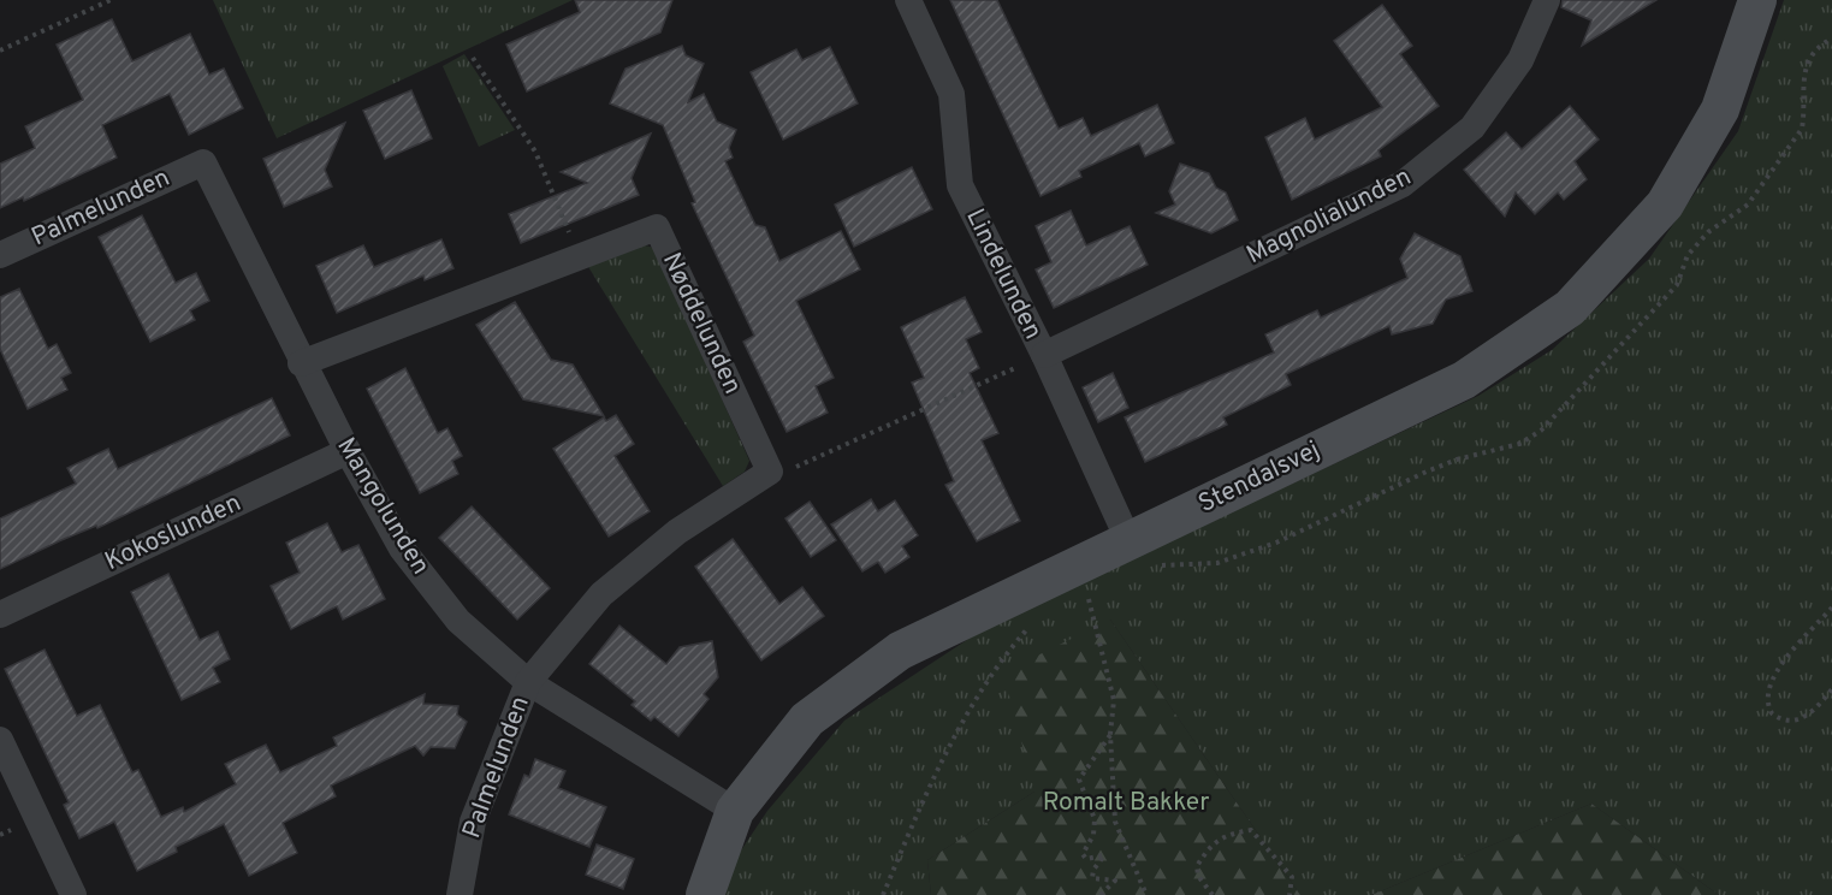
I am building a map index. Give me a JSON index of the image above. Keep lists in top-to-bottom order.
{
  "streets": {
    "street": [
      "Palmelunden",
      "Magnolialunden",
      "Lindelunden",
      "Nøddelunden",
      "Stendalsvej",
      "Mangolunden",
      "Kokoslunden"
    ]
  },
  "crossings": [
    ["Palmelunden", "Mangolunden"],
    ["Magnolialunden", "Lindelunden"],
    ["Lindelunden", "Stendalsvej"],
    ["Nøddelunden", "Mangolunden"],
    ["Stendalsvej", "Mangolunden"],
    ["Mangolunden", "Kokoslunden"]
  ],
  "parks": ["Romalt Bakker"]
}
